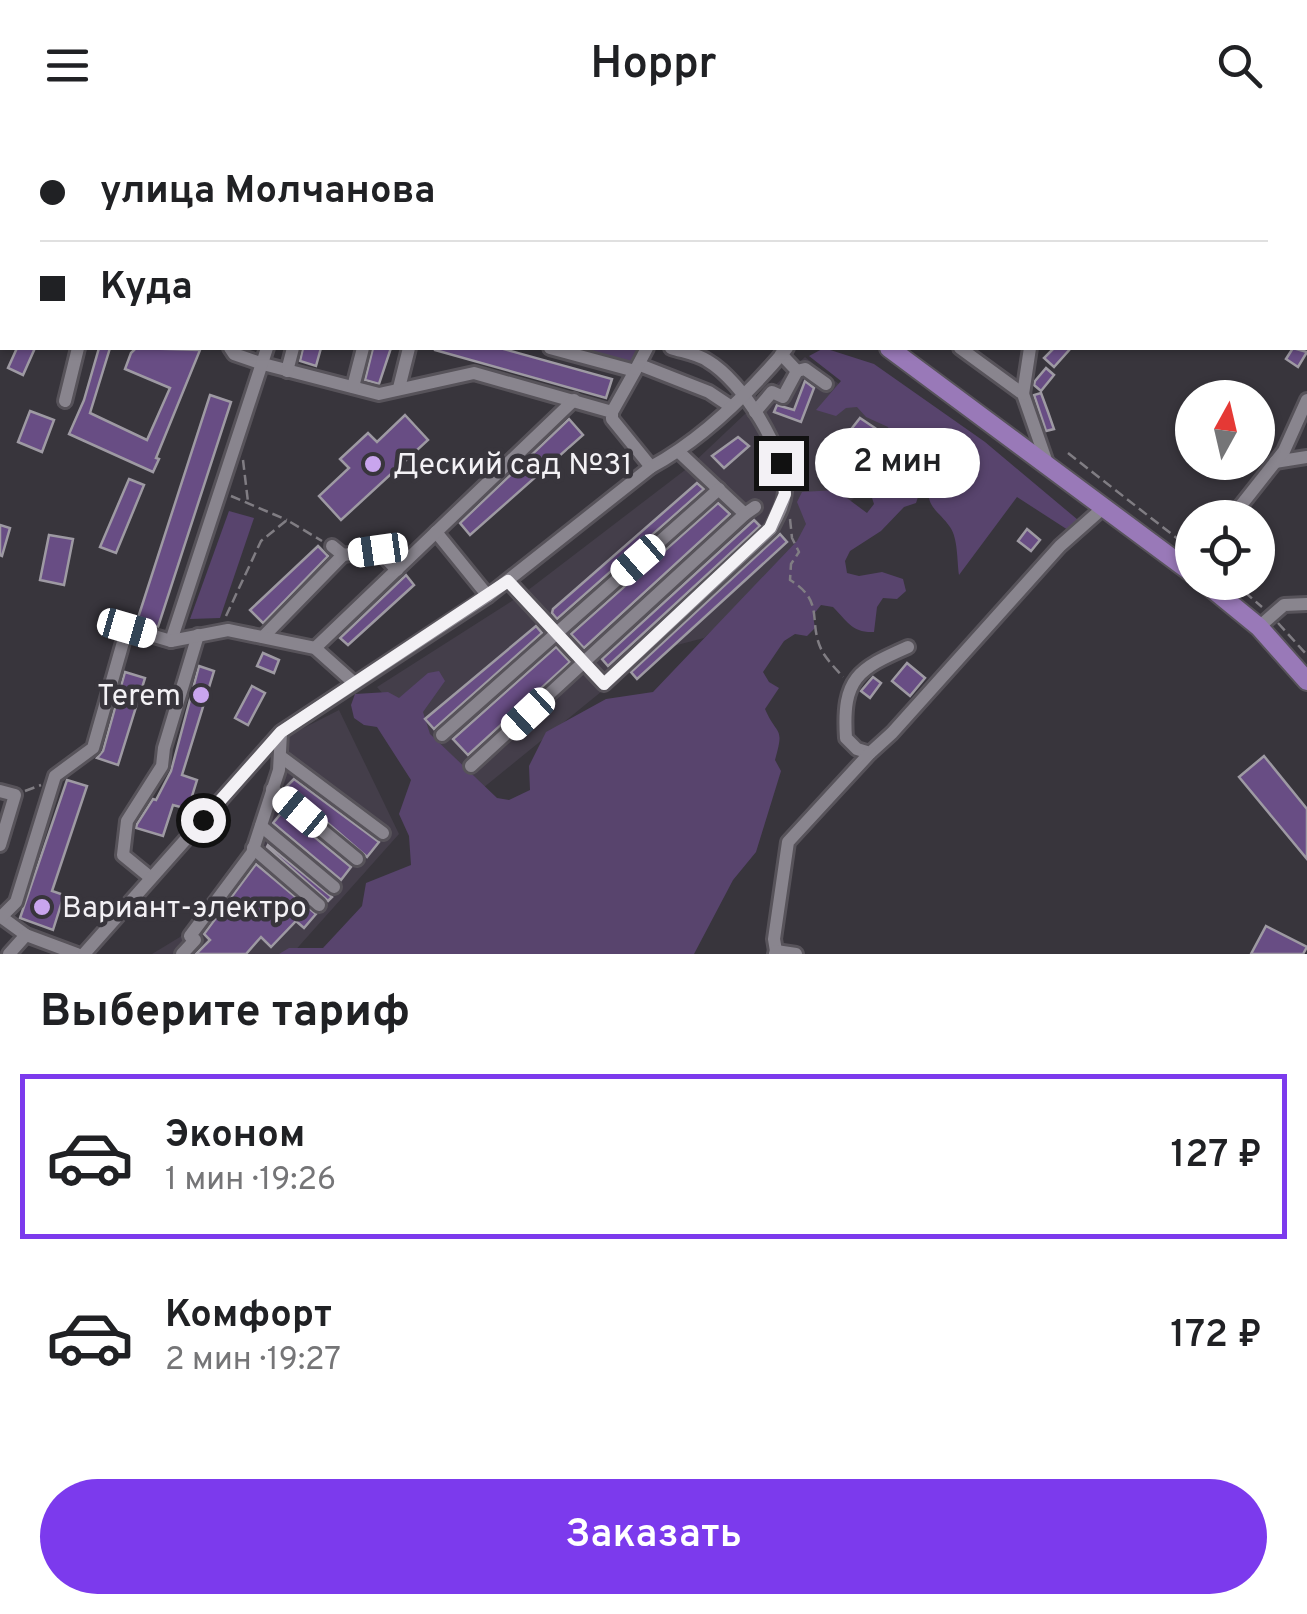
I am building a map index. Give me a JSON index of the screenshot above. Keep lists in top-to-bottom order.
{
  "places": ["Деский сад №31", "Terem", "Вариант-электро"],
  "north": "top",
  "page": {
    "header": "Hoppr",
    "banner": ["улица Молчанова", "Куда"],
    "bubble": "2 мин",
    "heading": "Выберите тариф",
    "list": [
      {
        "name": "Эконом",
        "note": "1 мин · 19:26",
        "value": "127 ₽"
      },
      {
        "name": "Комфорт",
        "note": "2 мин · 19:27",
        "value": "172 ₽"
      }
    ],
    "buttons": "Заказать"
  }
}
